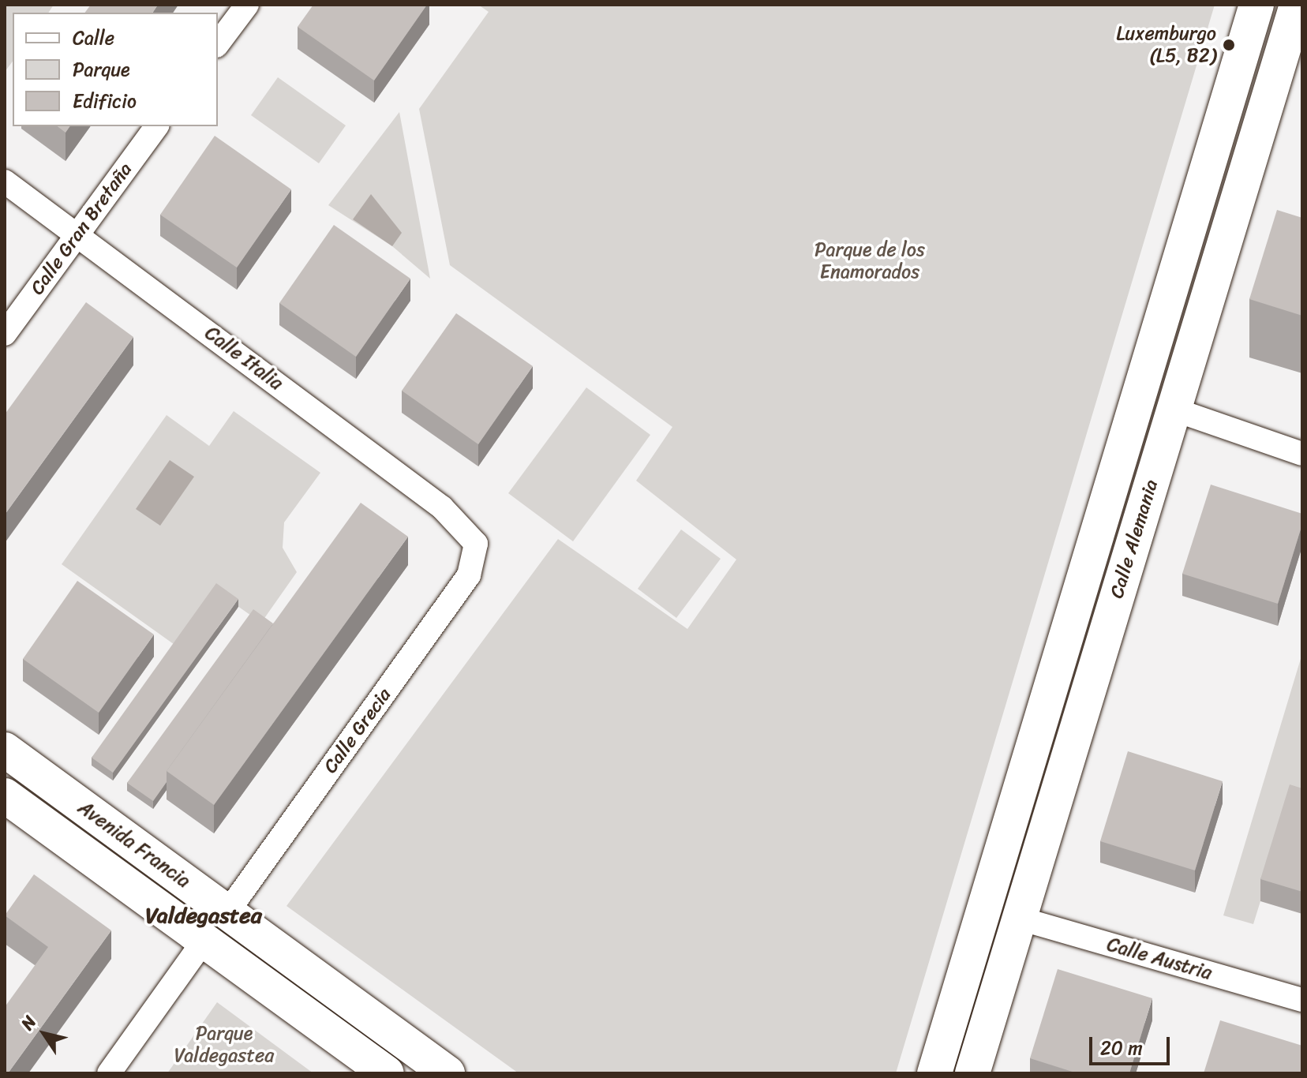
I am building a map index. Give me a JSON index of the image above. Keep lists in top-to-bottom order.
{
  "streets": {
    "main road": ["Calle Alemania", "Avenida Francia"],
    "street": [
      "Calle Gran Bretaña",
      "Calle Italia",
      "Calle Grecia",
      "Calle Austria"
    ]
  },
  "crossings": [
    ["Calle Gran Bretaña", "Calle Italia"],
    ["Calle Italia", "Calle Grecia"],
    ["Calle Alemania", "Calle Austria"],
    ["Calle Grecia", "Avenida Francia"]
  ],
  "districts": ["Valdegastea"],
  "parks": ["Parque de los Enamorados", "Parque Valdegastea"],
  "places": ["Luxemburgo (L5, B2)"],
  "legend": ["Calle", "Parque", "Edificio"],
  "scale_bar": "20 m",
  "north": "top left"
}
